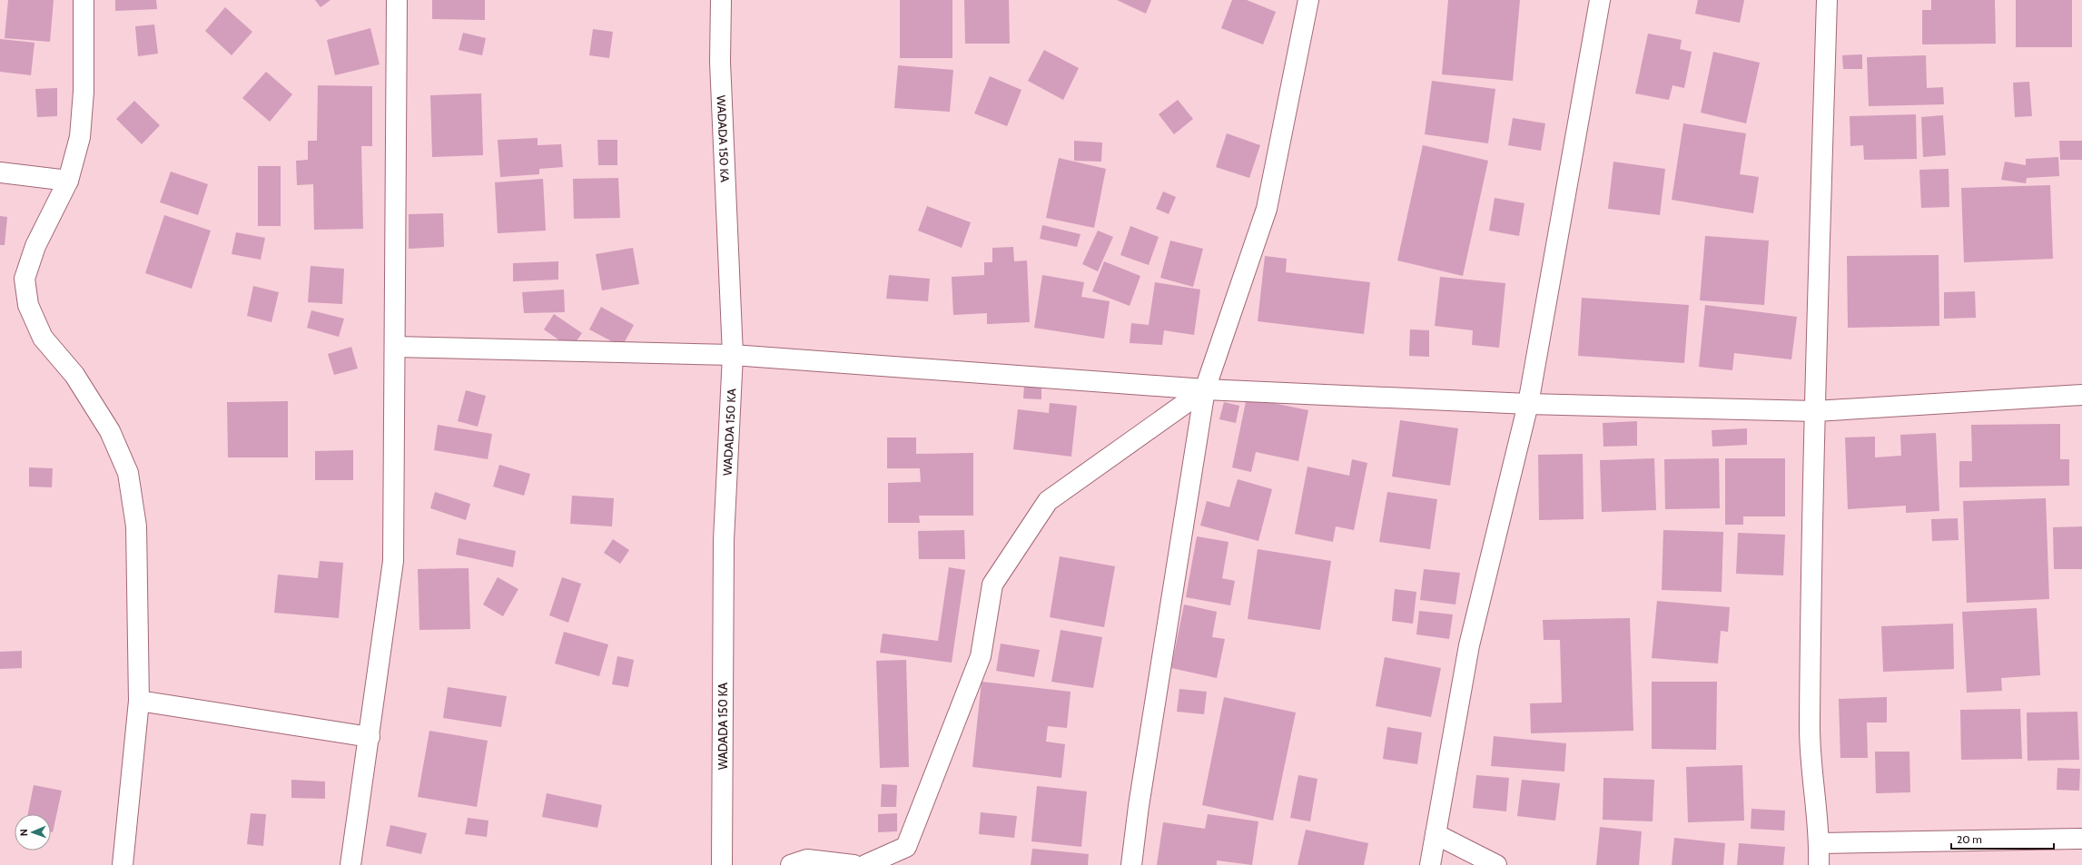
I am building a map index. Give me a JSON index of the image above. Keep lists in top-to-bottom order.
{
  "streets": {
    "street": ["WADADA 150 KA"]
  },
  "scale_bar": "20 m",
  "north": "left"
}
